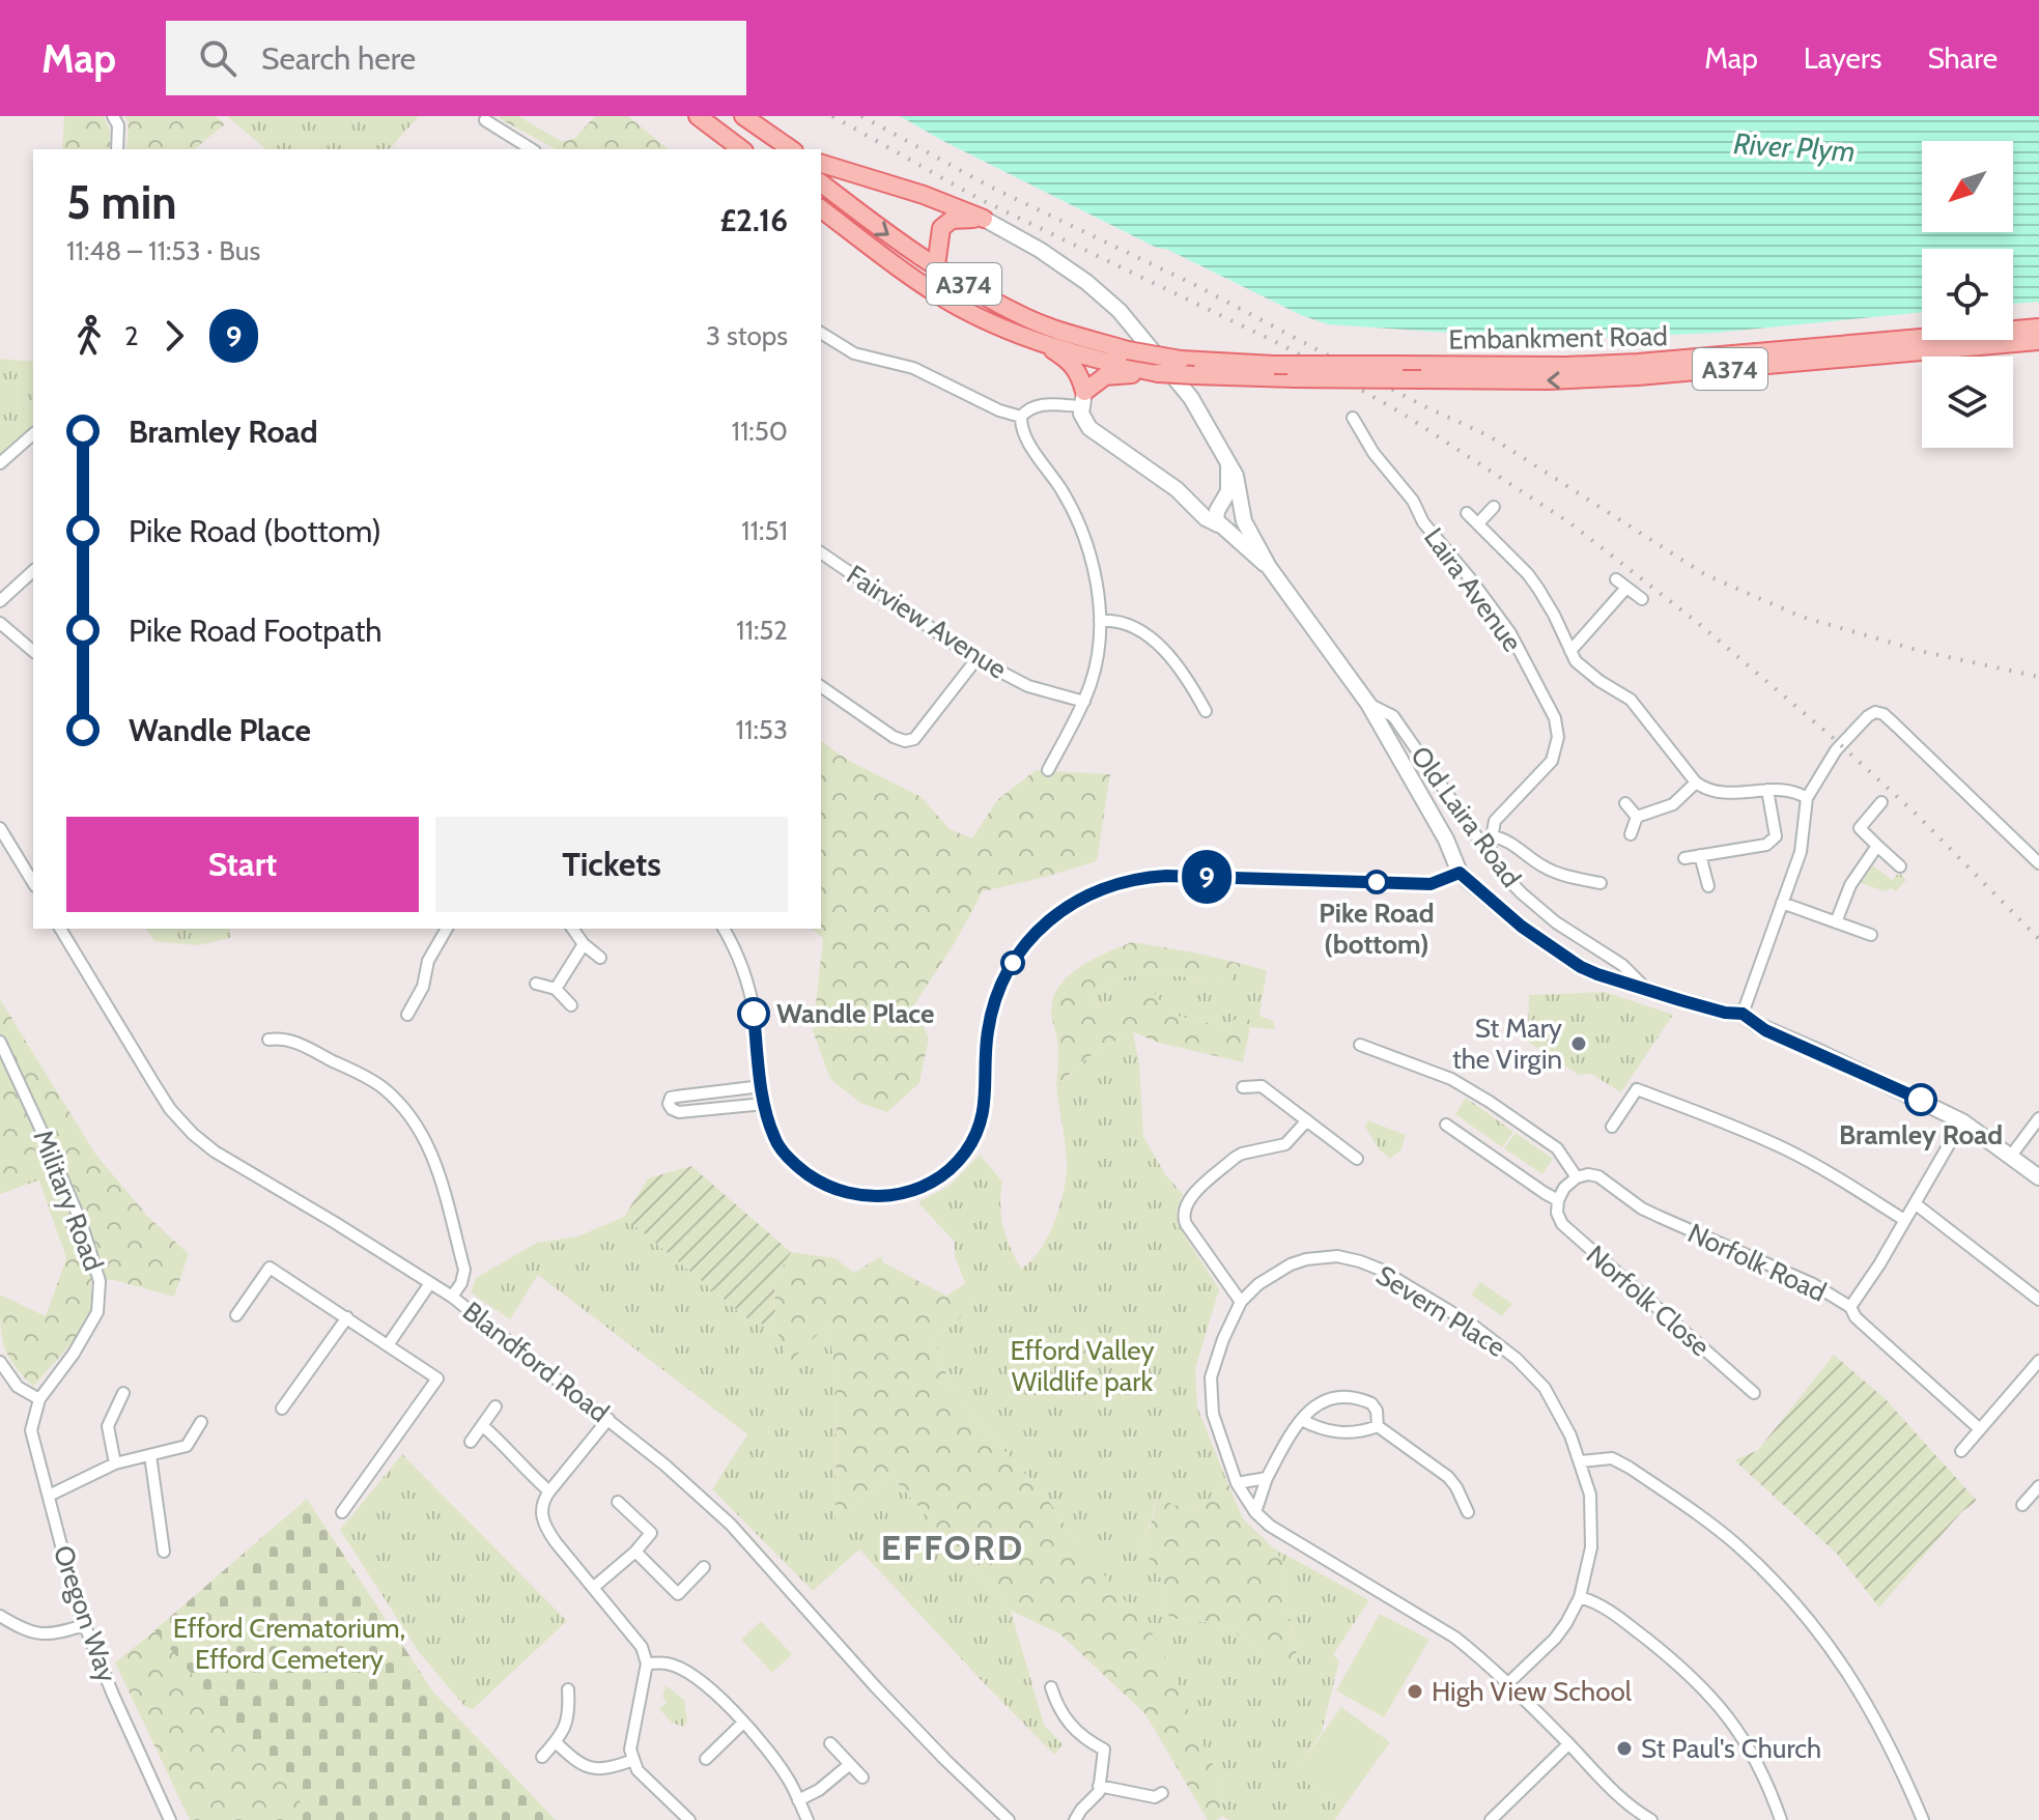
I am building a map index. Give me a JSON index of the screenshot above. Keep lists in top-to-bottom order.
{
  "streets": {
    "main road": ["A374", "Embankment Road", "Old Laira Road"],
    "street": [
      "Laira Avenue",
      "Fairview Avenue",
      "Military Road",
      "Norfolk Road",
      "Norfolk Close",
      "Severn Place",
      "Blandford Road",
      "Oregon Way"
    ]
  },
  "crossings": [
    ["A374", "Embankment Road"],
    ["Laira Avenue", "Old Laira Road"],
    ["Military Road", "Oregon Way"]
  ],
  "districts": ["EFFORD"],
  "water": ["River Plym"],
  "parks": ["Efford Valley Wildlife park", "Efford Crematorium, Efford Cemetery"],
  "places": [
    "Pike Road (bottom)",
    "Wandle Place",
    "St Mary the Virgin",
    "Bramley Road",
    "High View School",
    "St Paul's Church"
  ],
  "lines": ["bus line 9"],
  "north": "bottom left",
  "page": {
    "header": "Map",
    "search": "Search here",
    "nav": ["Map", "Layers", "Share"],
    "on_map": "9",
    "heading": ["5 min", "11:48 – 11:53 · Bus", "£2.16"],
    "legs": ["2", "9", "3 stops"],
    "list": [
      {
        "name": "Bramley Road",
        "value": "11:50"
      },
      {
        "name": "Pike Road (bottom)",
        "value": "11:51"
      },
      {
        "name": "Pike Road Footpath",
        "value": "11:52"
      },
      {
        "name": "Wandle Place",
        "value": "11:53"
      }
    ],
    "buttons": ["Start", "Tickets"]
  }
}
